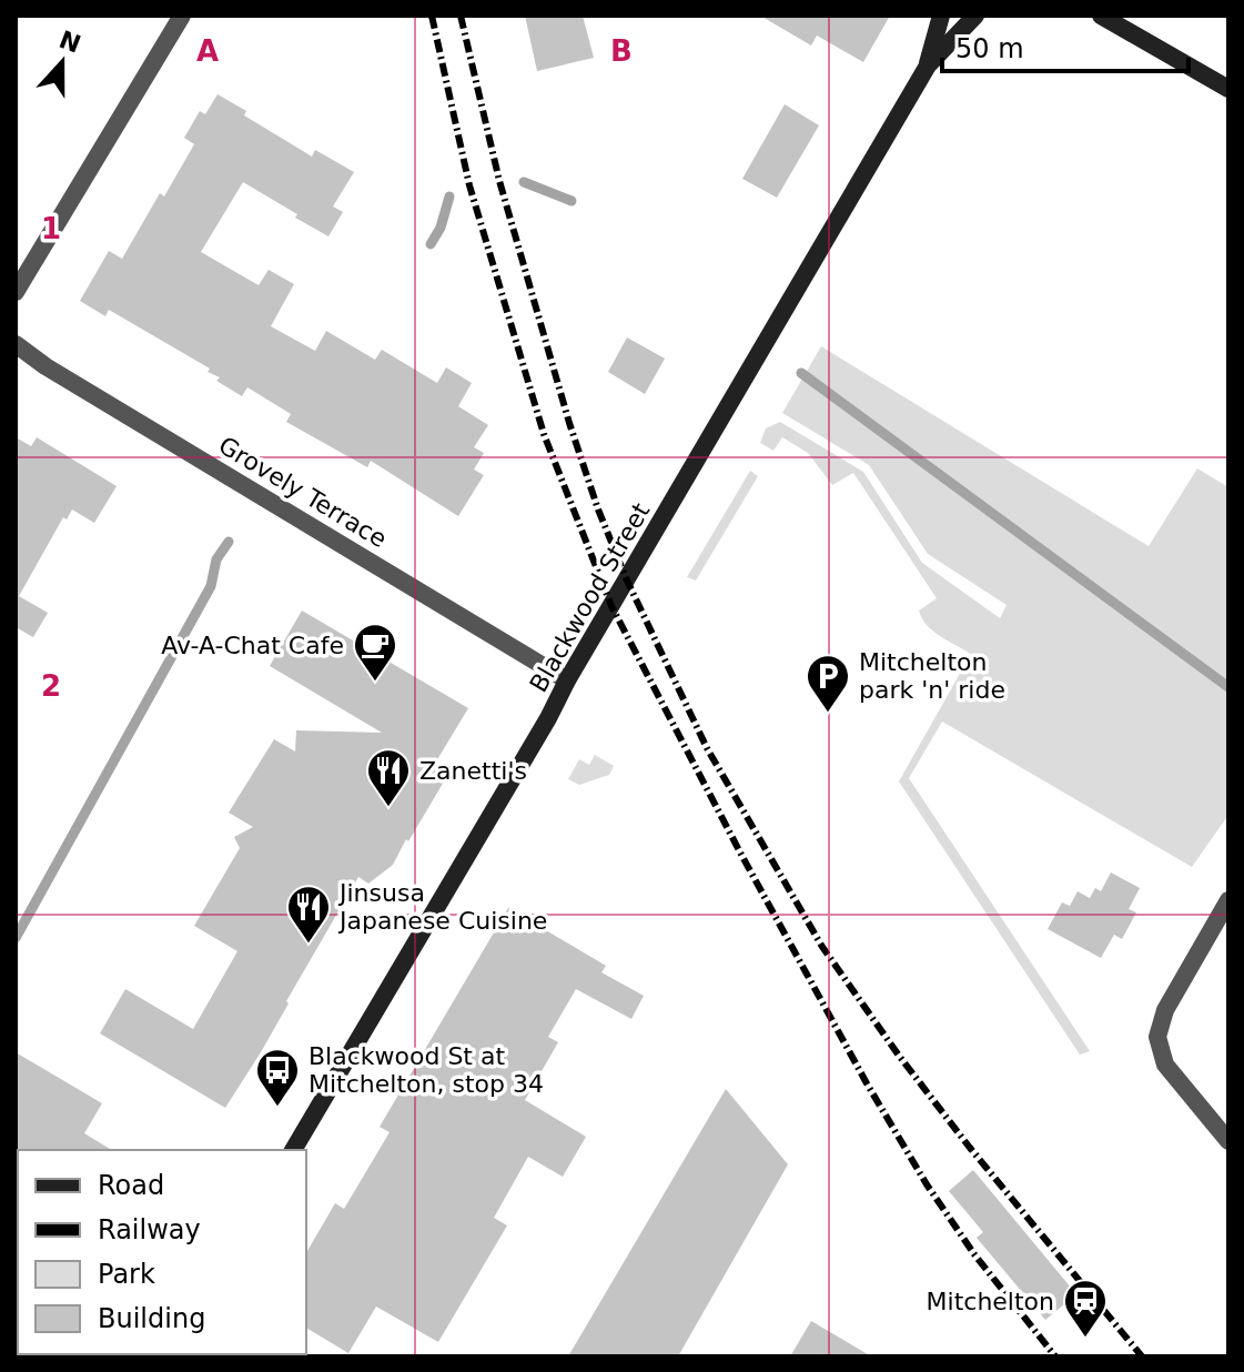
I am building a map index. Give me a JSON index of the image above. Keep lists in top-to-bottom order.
{
  "streets": {
    "street": ["Grovely Terrace", "Blackwood Street"]
  },
  "crossings": [
    ["Grovely Terrace", "Blackwood Street"]
  ],
  "places": {
    "cafe": ["Av-A-Chat Cafe"],
    "parking": ["Mitchelton park 'n' ride"],
    "restaurant": ["Zanetti's", "Jinsusa Japanese Cuisine"],
    "bus stop": ["Blackwood St at Mitchelton, stop 34"],
    "station": ["Mitchelton"]
  },
  "legend": [
    "Road",
    "Railway",
    "Park",
    "Building"
  ],
  "scale_bar": "50 m",
  "north": "top",
  "grid": {
    "columns": ["A", "B"],
    "rows": ["1", "2"]
  }
}
